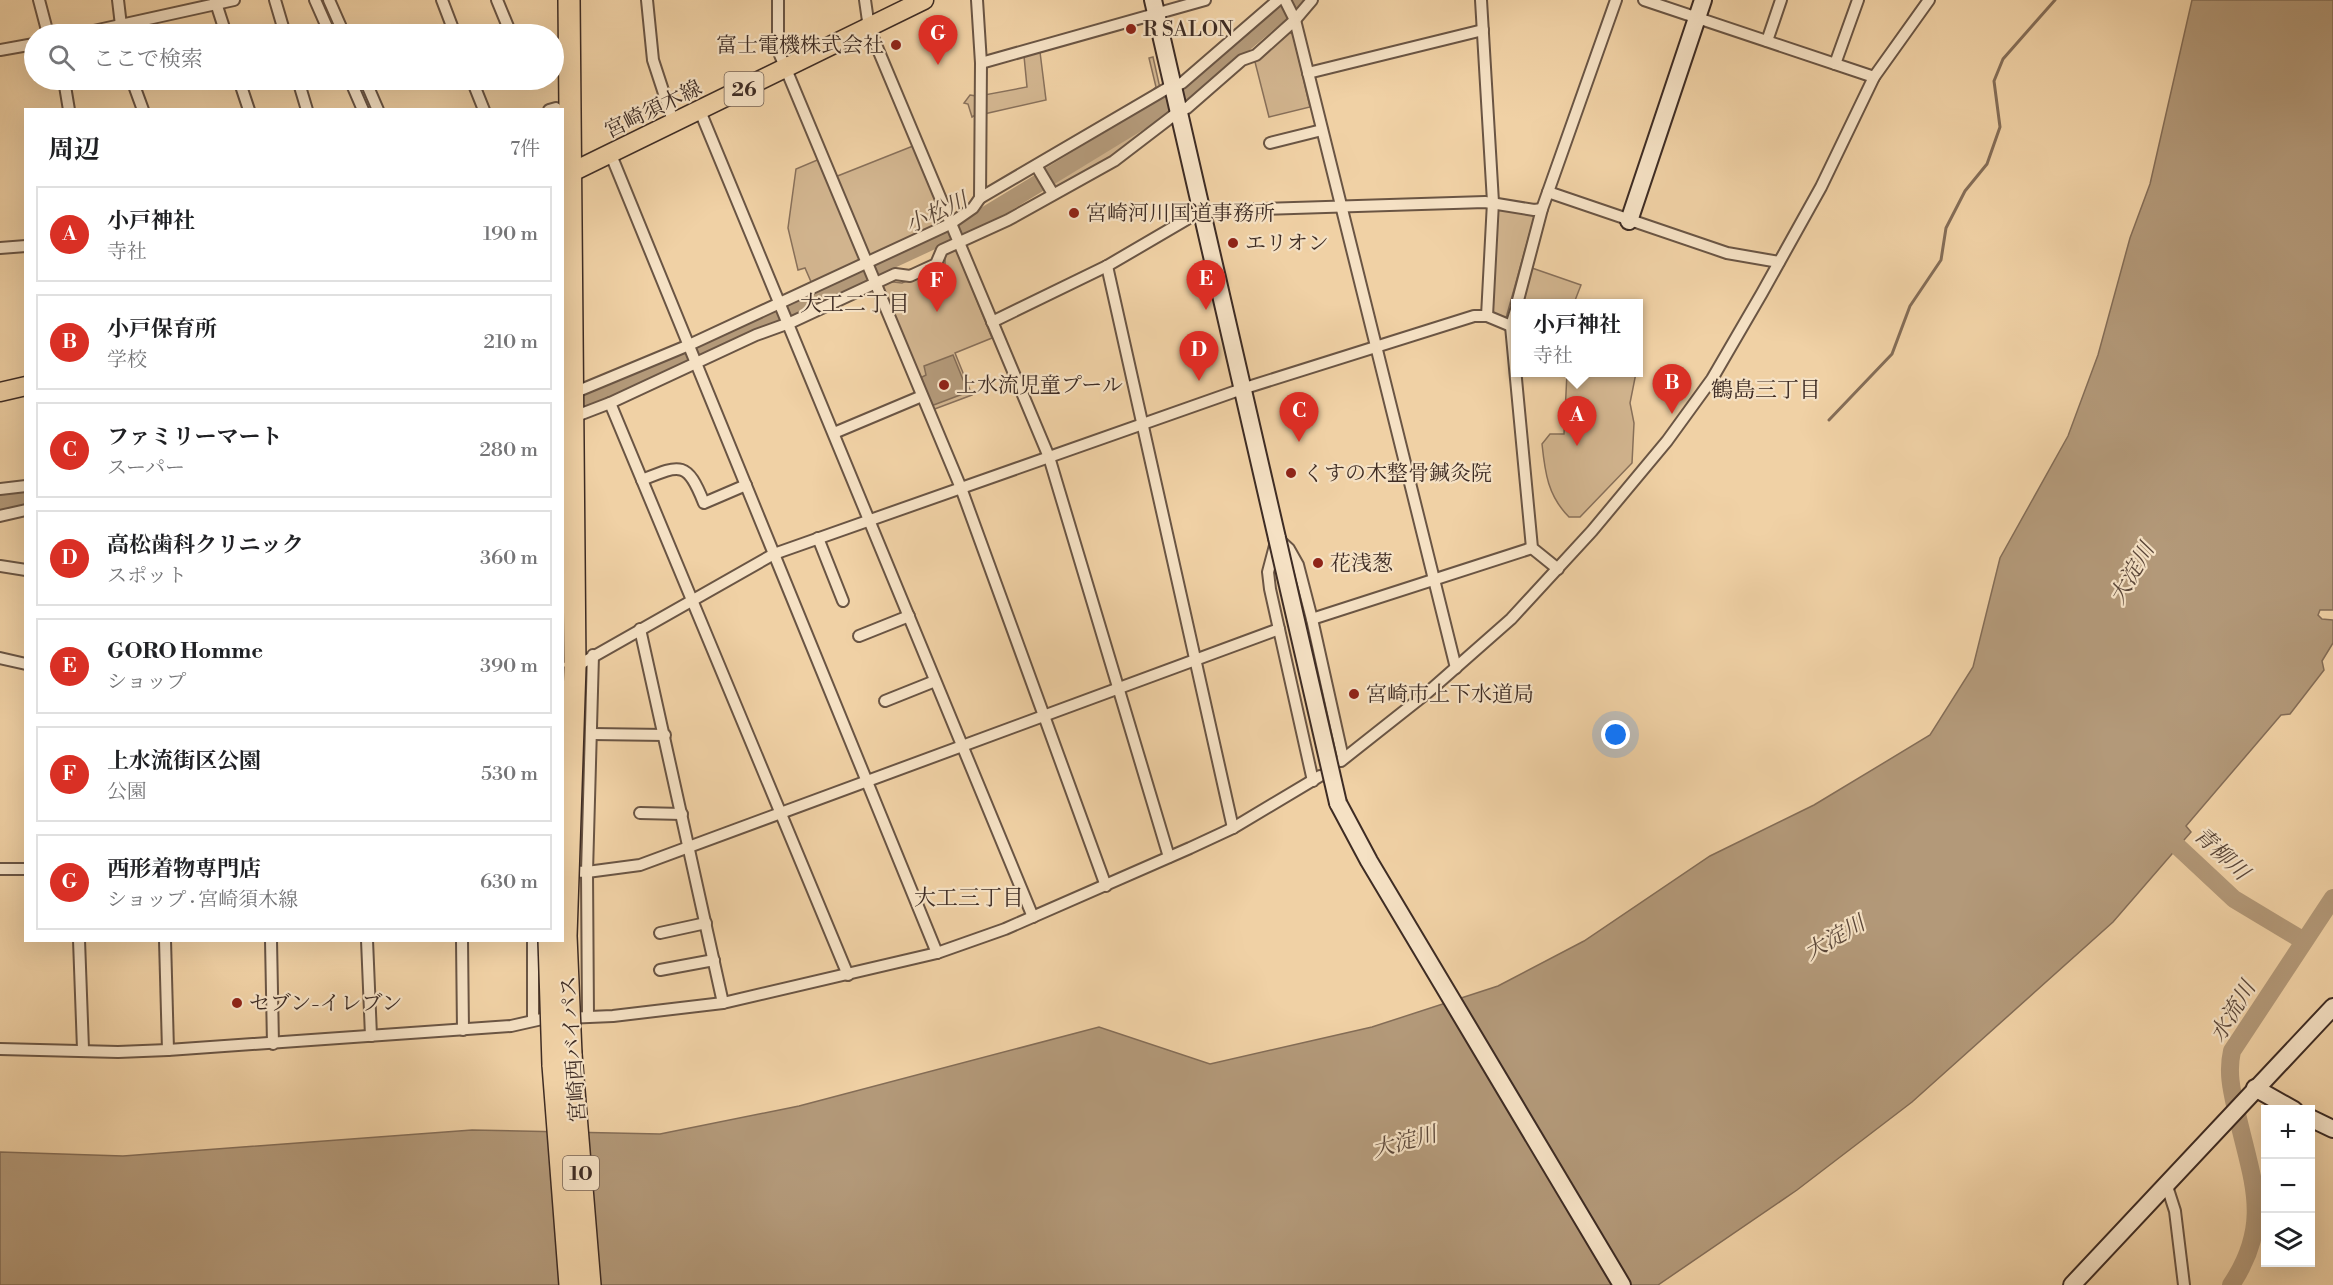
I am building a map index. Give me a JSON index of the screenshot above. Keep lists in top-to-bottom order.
{
  "streets": {
    "highway": ["宮崎西バイパス", "10"],
    "main road": ["26", "宮崎須木線"]
  },
  "crossings": [
    ["宮崎須木線", "10"],
    ["宮崎西バイパス", "10"]
  ],
  "districts": ["大工二丁目", "鶴島三丁目", "大工三丁目"],
  "water": [
    "小松川",
    "大淀川",
    "青柳川",
    "水流川"
  ],
  "places": [
    "R SALON",
    "富士電機株式会社",
    "宮崎河川国道事務所",
    "エリオン",
    "上水流児童プール",
    "くすの木整骨鍼灸院",
    "花浅葱",
    "宮崎市上下水道局",
    "セブン-イレブン"
  ],
  "page": {
    "pins": [
      "G",
      "E",
      "F",
      "D",
      "B",
      "C",
      "A"
    ],
    "search": "ここで検索",
    "heading": ["周辺", "7件"],
    "list": [
      {
        "mark": "A",
        "name": "小戸神社",
        "note": "寺社",
        "value": "190 m"
      },
      {
        "mark": "B",
        "name": "小戸保育所",
        "note": "学校",
        "value": "210 m"
      },
      {
        "mark": "C",
        "name": "ファミリーマート",
        "note": "スーパー",
        "value": "280 m"
      },
      {
        "mark": "D",
        "name": "高松歯科クリニック",
        "note": "スポット",
        "value": "360 m"
      },
      {
        "mark": "E",
        "name": "GORO Homme",
        "note": "ショップ",
        "value": "390 m"
      },
      {
        "mark": "F",
        "name": "上水流街区公園",
        "note": "公園",
        "value": "530 m"
      },
      {
        "mark": "G",
        "name": "西形着物専門店",
        "note": "ショップ · 宮崎須木線",
        "value": "630 m"
      }
    ],
    "popup": ["小戸神社", "寺社"],
    "map_buttons": ["+", "−"]
  }
}
